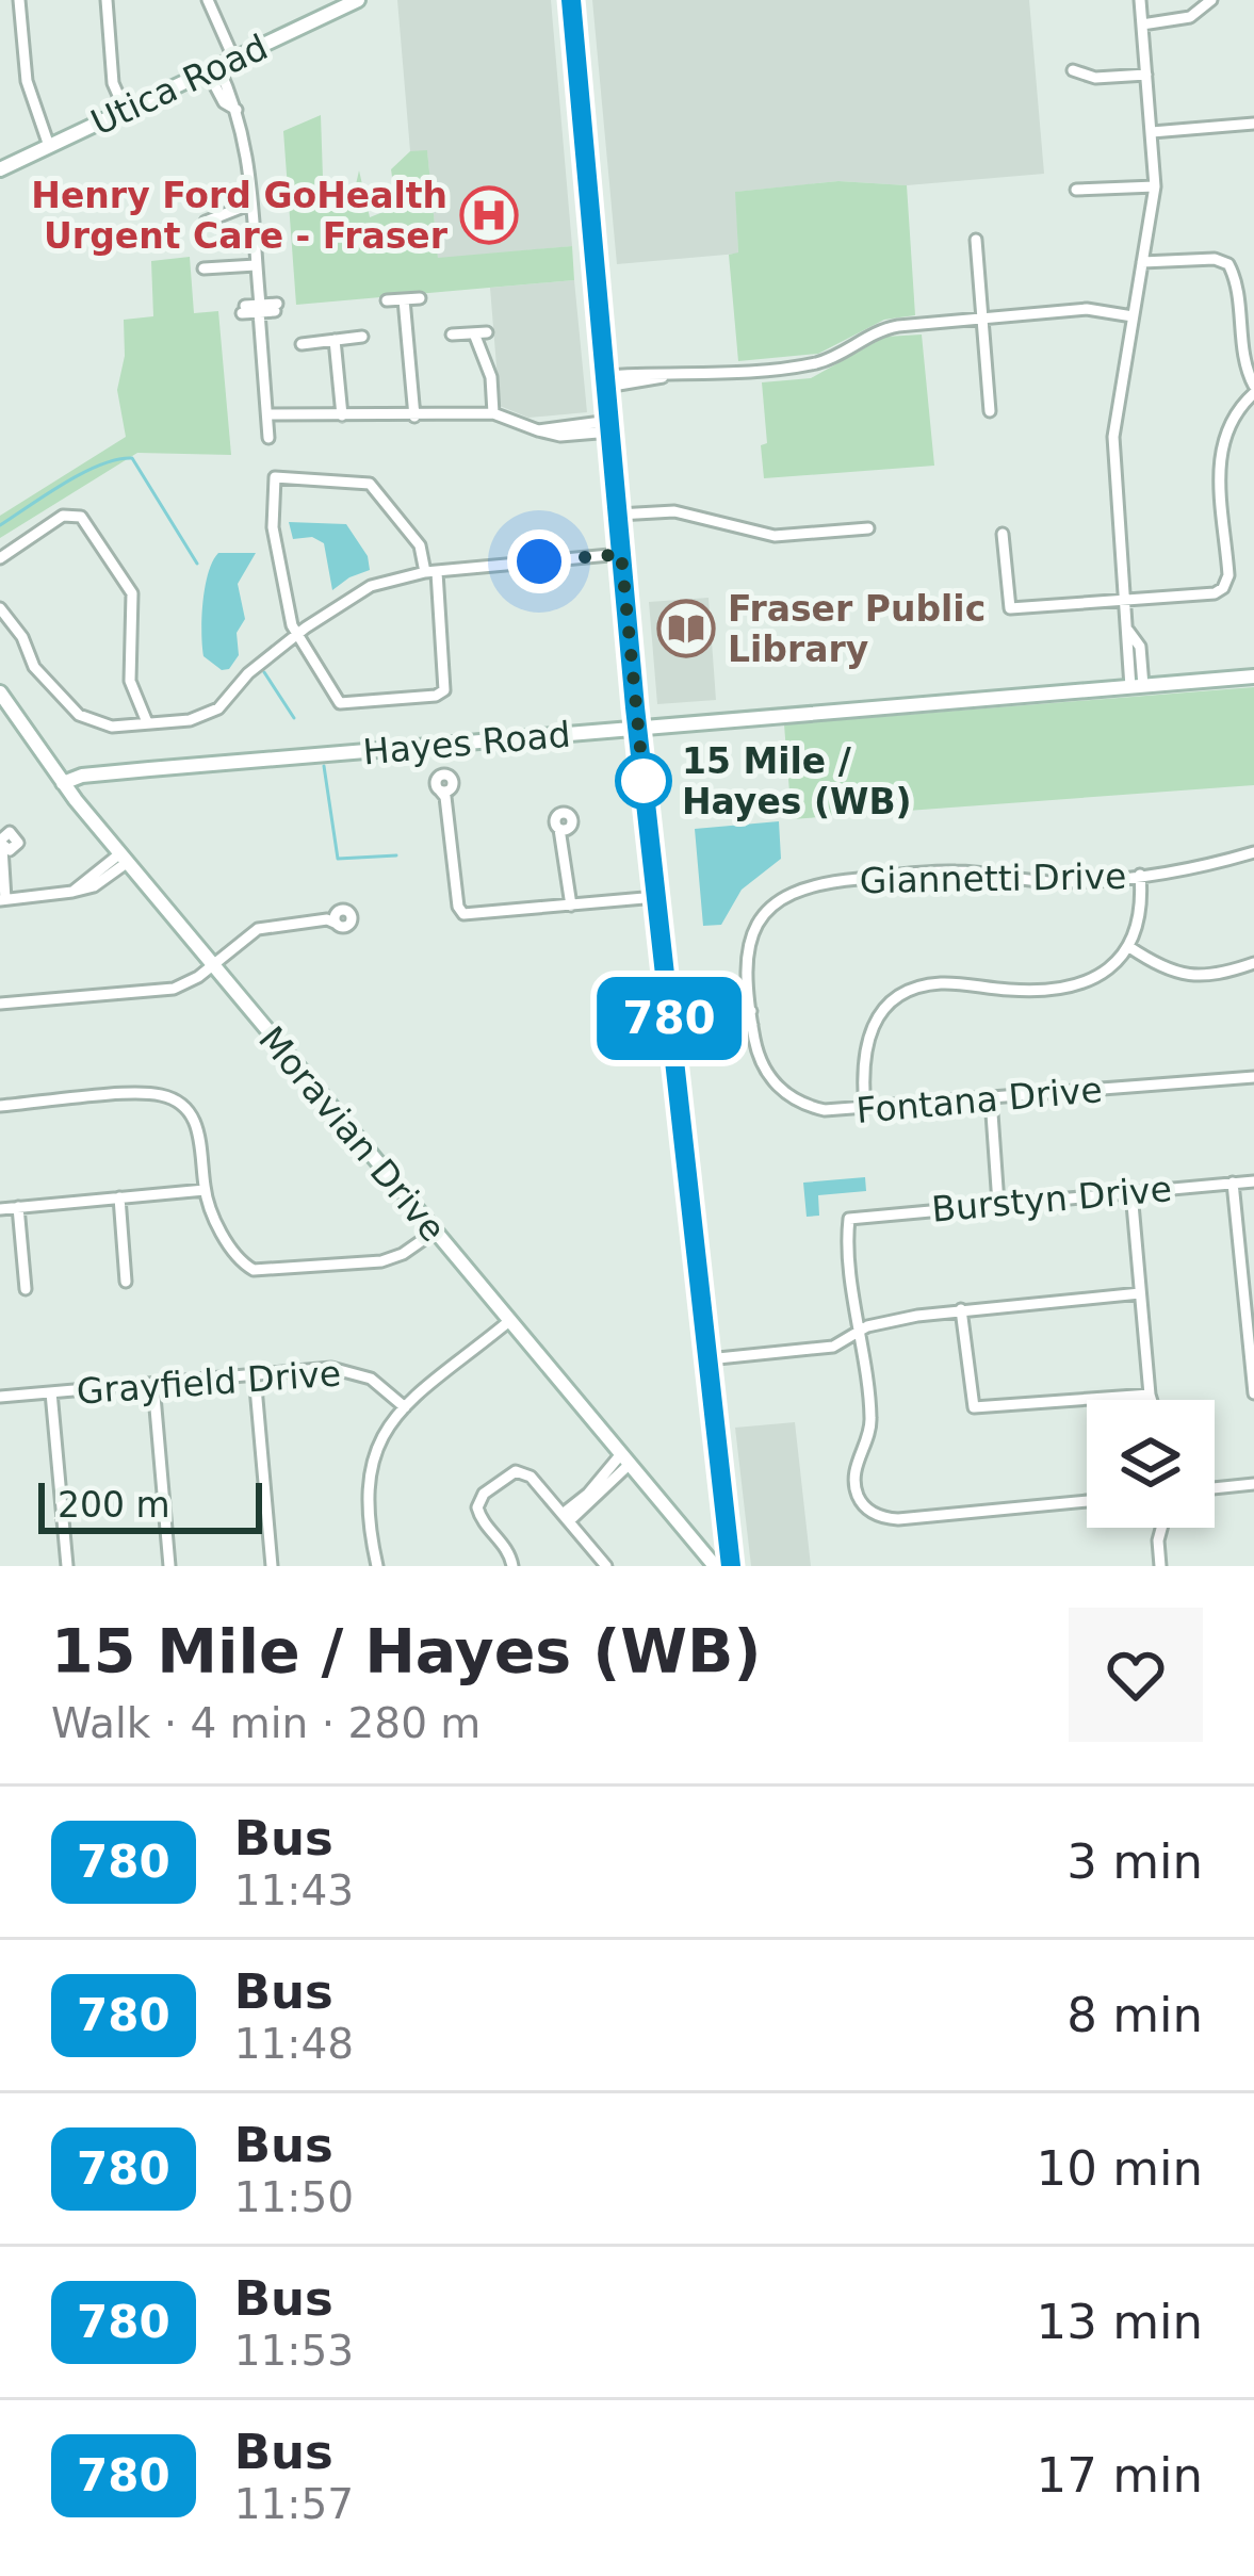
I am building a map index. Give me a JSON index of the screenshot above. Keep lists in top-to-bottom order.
{
  "streets": {
    "street": [
      "Utica Road",
      "Hayes Road",
      "Giannetti Drive",
      "Fontana Drive",
      "Moravian Drive",
      "Burstyn Drive",
      "Grayfield Drive"
    ]
  },
  "crossings": [
    ["Hayes Road", "Moravian Drive"],
    ["Giannetti Drive", "Fontana Drive"]
  ],
  "places": {
    "hospital": ["Henry Ford GoHealth Urgent Care - Fraser"],
    "library": ["Fraser Public Library"],
    "other": ["15 Mile / Hayes (WB)"]
  },
  "lines": ["bus line 780"],
  "scale_bar": "200 m",
  "page": {
    "on_map": "780",
    "scale": "200 m",
    "heading": ["15 Mile / Hayes (WB)", "Walk · 4 min · 280 m"],
    "list": [
      {
        "mark": "780",
        "name": "Bus",
        "note": "11:43",
        "value": "3 min"
      },
      {
        "mark": "780",
        "name": "Bus",
        "note": "11:48",
        "value": "8 min"
      },
      {
        "mark": "780",
        "name": "Bus",
        "note": "11:50",
        "value": "10 min"
      },
      {
        "mark": "780",
        "name": "Bus",
        "note": "11:53",
        "value": "13 min"
      },
      {
        "mark": "780",
        "name": "Bus",
        "note": "11:57",
        "value": "17 min"
      }
    ]
  }
}
